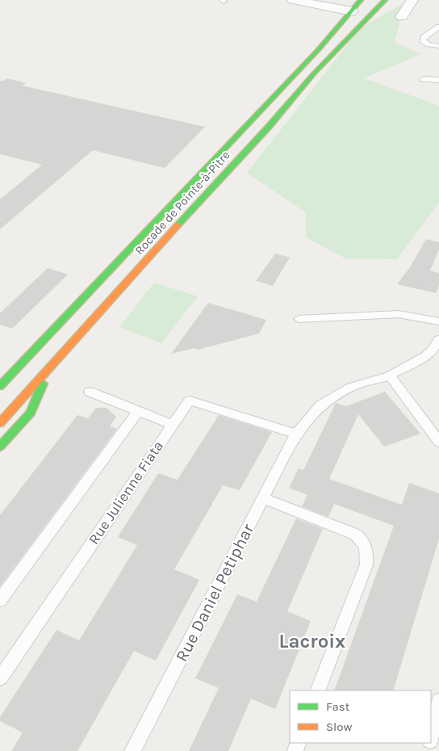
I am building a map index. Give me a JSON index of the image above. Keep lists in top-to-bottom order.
{
  "streets": {
    "highway": ["Rocade de Pointe-à-Pitre"],
    "lane": ["Rue Julienne Fiata", "Rue Daniel Petiphar"]
  },
  "crossings": [
    ["Rue Julienne Fiata", "Rue Daniel Petiphar"]
  ],
  "districts": ["Lacroix"],
  "legend": ["Fast", "Slow"]
}
